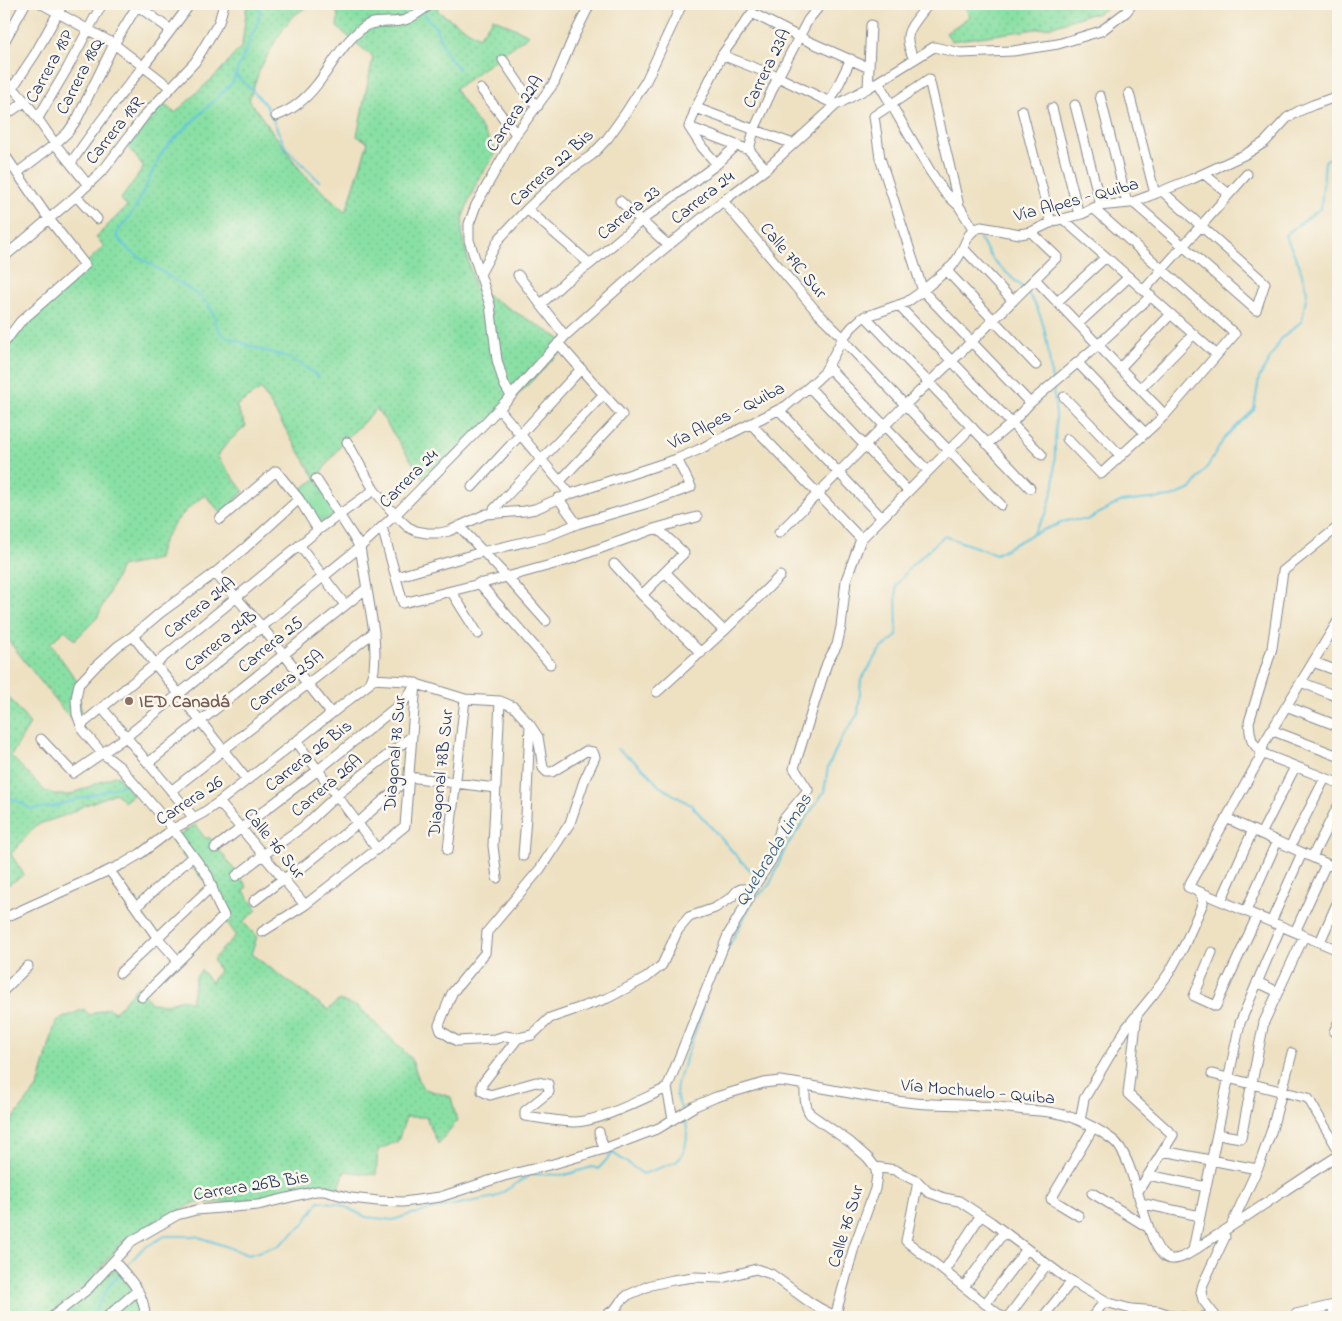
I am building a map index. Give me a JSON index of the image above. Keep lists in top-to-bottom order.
{
  "streets": {
    "street": [
      "Carrera 18P",
      "Carrera 23A",
      "Carrera 18Q",
      "Carrera 22A",
      "Carrera 18R",
      "Carrera 22 Bis",
      "Carrera 24",
      "Vía Alpes - Quiba",
      "Carrera 23",
      "Calle 79C Sur",
      "Carrera 24A",
      "Carrera 24B",
      "Carrera 25",
      "Carrera 25A",
      "Diagonal 78 Sur",
      "Carrera 26 Bis",
      "Diagonal 78B Sur",
      "Carrera 26A",
      "Carrera 26",
      "Calle 76 Sur",
      "Vía Mochuelo - Quiba",
      "Carrera 26B Bis"
    ]
  },
  "crossings": [
    ["Carrera 22A", "Carrera 22 Bis"],
    ["Carrera 24", "Vía Alpes - Quiba"],
    ["Carrera 24", "Calle 79C Sur"],
    ["Carrera 24", "Carrera 24B"],
    ["Vía Alpes - Quiba", "Calle 79C Sur"],
    ["Vía Alpes - Quiba", "Carrera 24A"],
    ["Diagonal 78 Sur", "Carrera 26 Bis"],
    ["Diagonal 78 Sur", "Carrera 26A"],
    ["Carrera 26 Bis", "Calle 76 Sur"],
    ["Carrera 26A", "Calle 76 Sur"],
    ["Carrera 26", "Calle 76 Sur"],
    ["Calle 76 Sur", "Vía Mochuelo - Quiba"],
    ["Vía Mochuelo - Quiba", "Carrera 26B Bis"]
  ],
  "water": ["Quebrada Limas"],
  "places": ["IED Canadá"]
}
